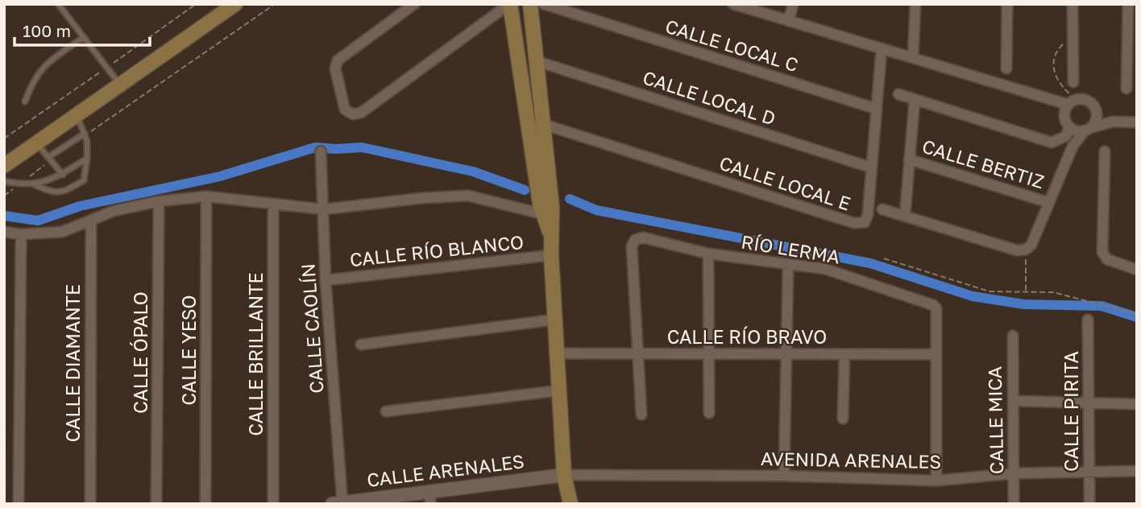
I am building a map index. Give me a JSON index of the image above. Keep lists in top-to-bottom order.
{
  "streets": {
    "street": [
      "CALLE LOCAL C",
      "CALLE LOCAL D",
      "CALLE BERTIZ",
      "CALLE LOCAL E",
      "RÍO LERMA",
      "CALLE RÍO BLANCO",
      "CALLE CAOLÍN",
      "CALLE RÍO BRAVO",
      "CALLE YESO",
      "CALLE ÓPALO",
      "CALLE BRILLANTE",
      "CALLE DIAMANTE",
      "CALLE PIRITA",
      "CALLE MICA",
      "AVENIDA ARENALES",
      "CALLE ARENALES"
    ]
  },
  "crossings": [
    ["CALLE LOCAL C", "CALLE LOCAL E"],
    ["CALLE LOCAL D", "CALLE LOCAL E"],
    ["RÍO LERMA", "CALLE RÍO BRAVO"],
    ["CALLE RÍO BLANCO", "CALLE CAOLÍN"],
    ["CALLE CAOLÍN", "CALLE ARENALES"],
    ["CALLE PIRITA", "AVENIDA ARENALES"],
    ["CALLE MICA", "AVENIDA ARENALES"],
    ["AVENIDA ARENALES", "CALLE ARENALES"]
  ],
  "scale_bar": "100 m"
}
